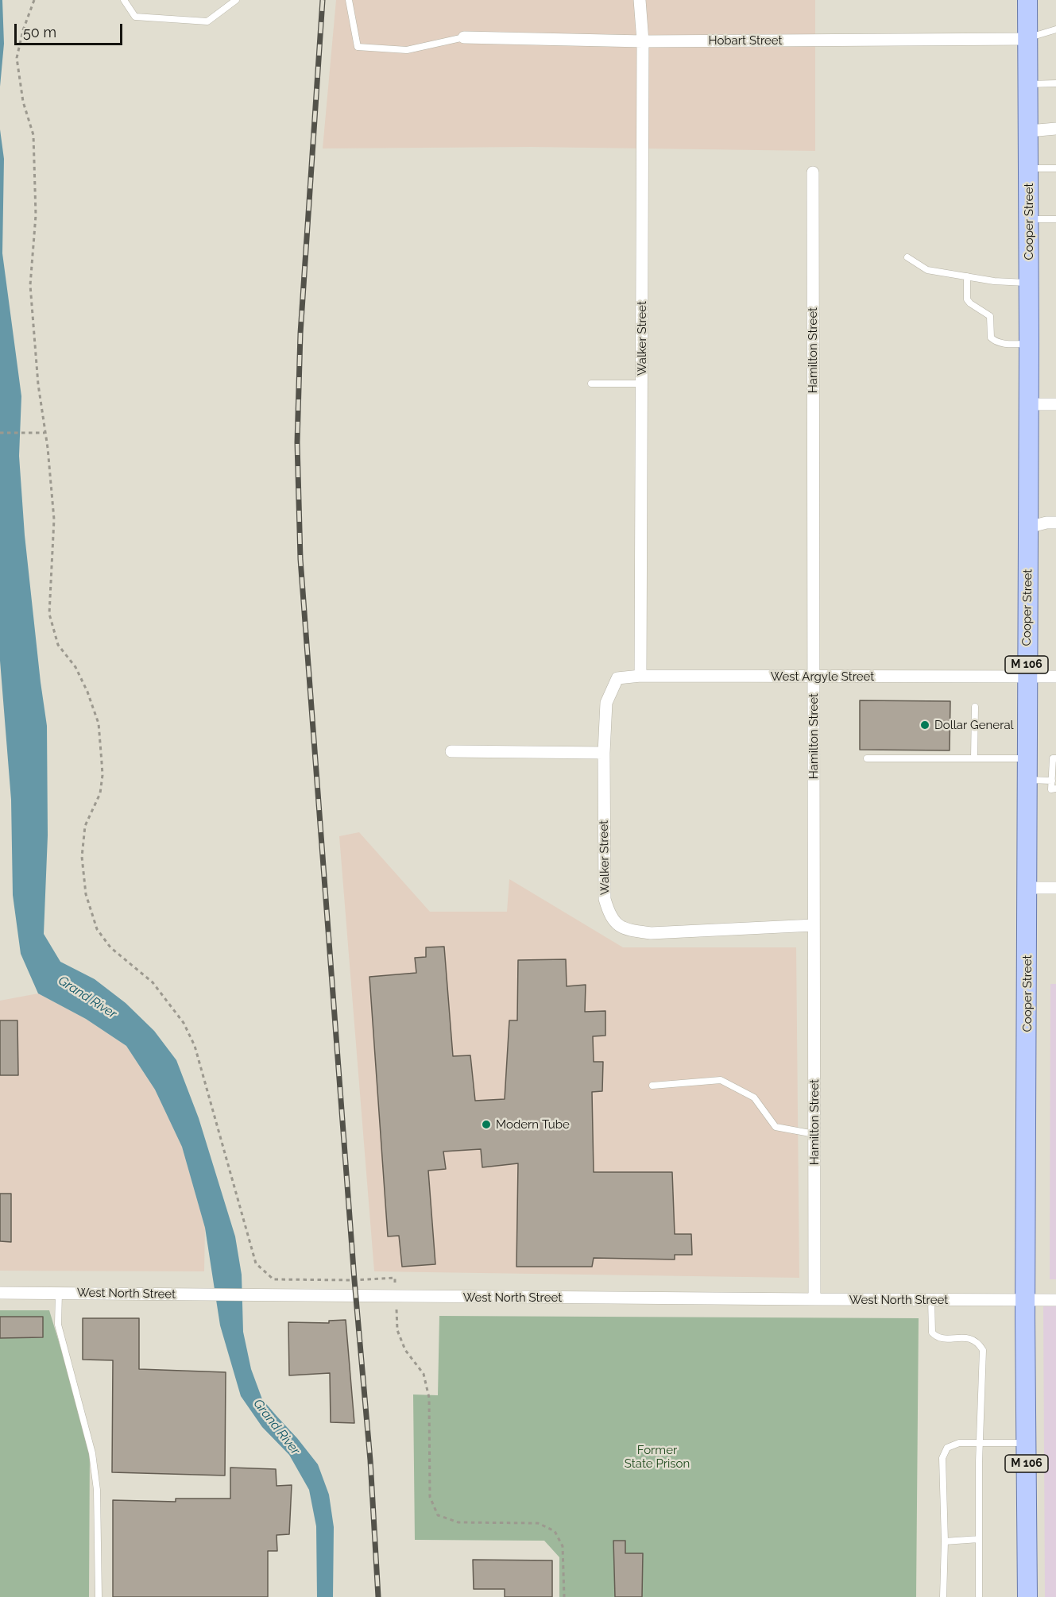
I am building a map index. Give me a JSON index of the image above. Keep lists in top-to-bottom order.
{
  "streets": {
    "main road": ["Cooper Street", "M 106"],
    "street": [
      "Hobart Street",
      "Walker Street",
      "Hamilton Street",
      "West Argyle Street",
      "West North Street"
    ]
  },
  "crossings": [
    ["Hobart Street", "Cooper Street"],
    ["Hobart Street", "Walker Street"],
    ["Cooper Street", "M 106"],
    ["Cooper Street", "West Argyle Street"],
    ["Cooper Street", "West North Street"],
    ["Walker Street", "Hamilton Street"],
    ["Walker Street", "West Argyle Street"],
    ["Hamilton Street", "West Argyle Street"],
    ["Hamilton Street", "West North Street"]
  ],
  "water": ["Grand River"],
  "parks": ["Former State Prison"],
  "places": ["Dollar General", "Modern Tube"],
  "scale_bar": "50 m"
}
